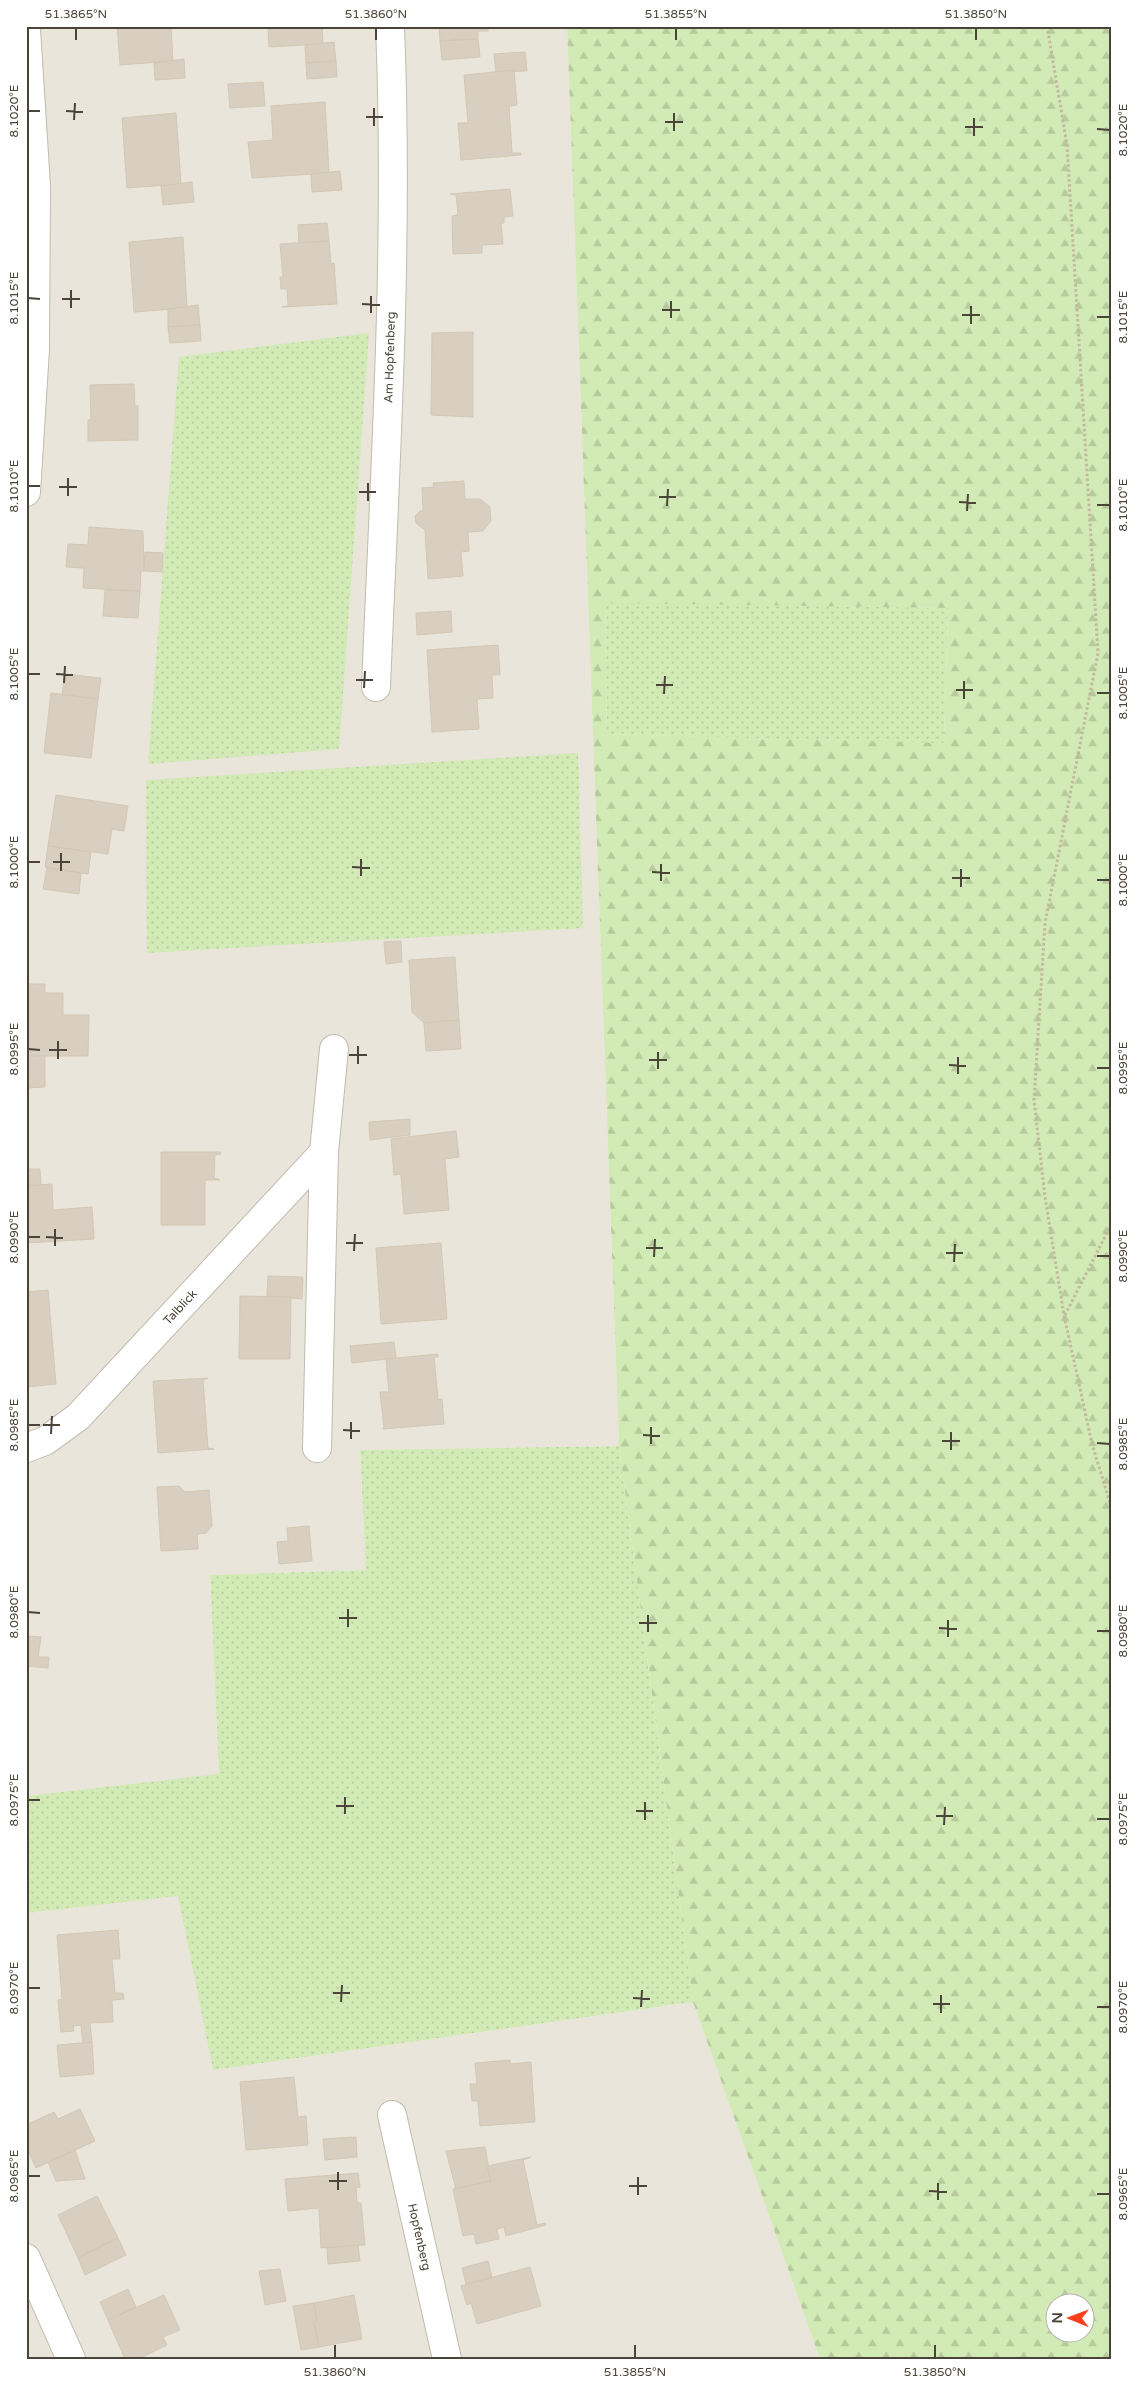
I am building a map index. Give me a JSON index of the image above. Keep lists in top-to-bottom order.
{
  "streets": {
    "street": ["Am Hopfenberg", "Talblick", "Hopfenberg"]
  },
  "north": "left",
  "coordinates": [
    "51.3865°N",
    "51.3860°N",
    "51.3855°N",
    "51.3850°N",
    "8.1020°E",
    "8.1015°E",
    "8.1010°E",
    "8.1005°E",
    "8.1000°E",
    "8.0995°E",
    "8.0990°E",
    "8.0985°E",
    "8.0980°E",
    "8.0975°E",
    "8.0970°E",
    "8.0965°E"
  ]
}
